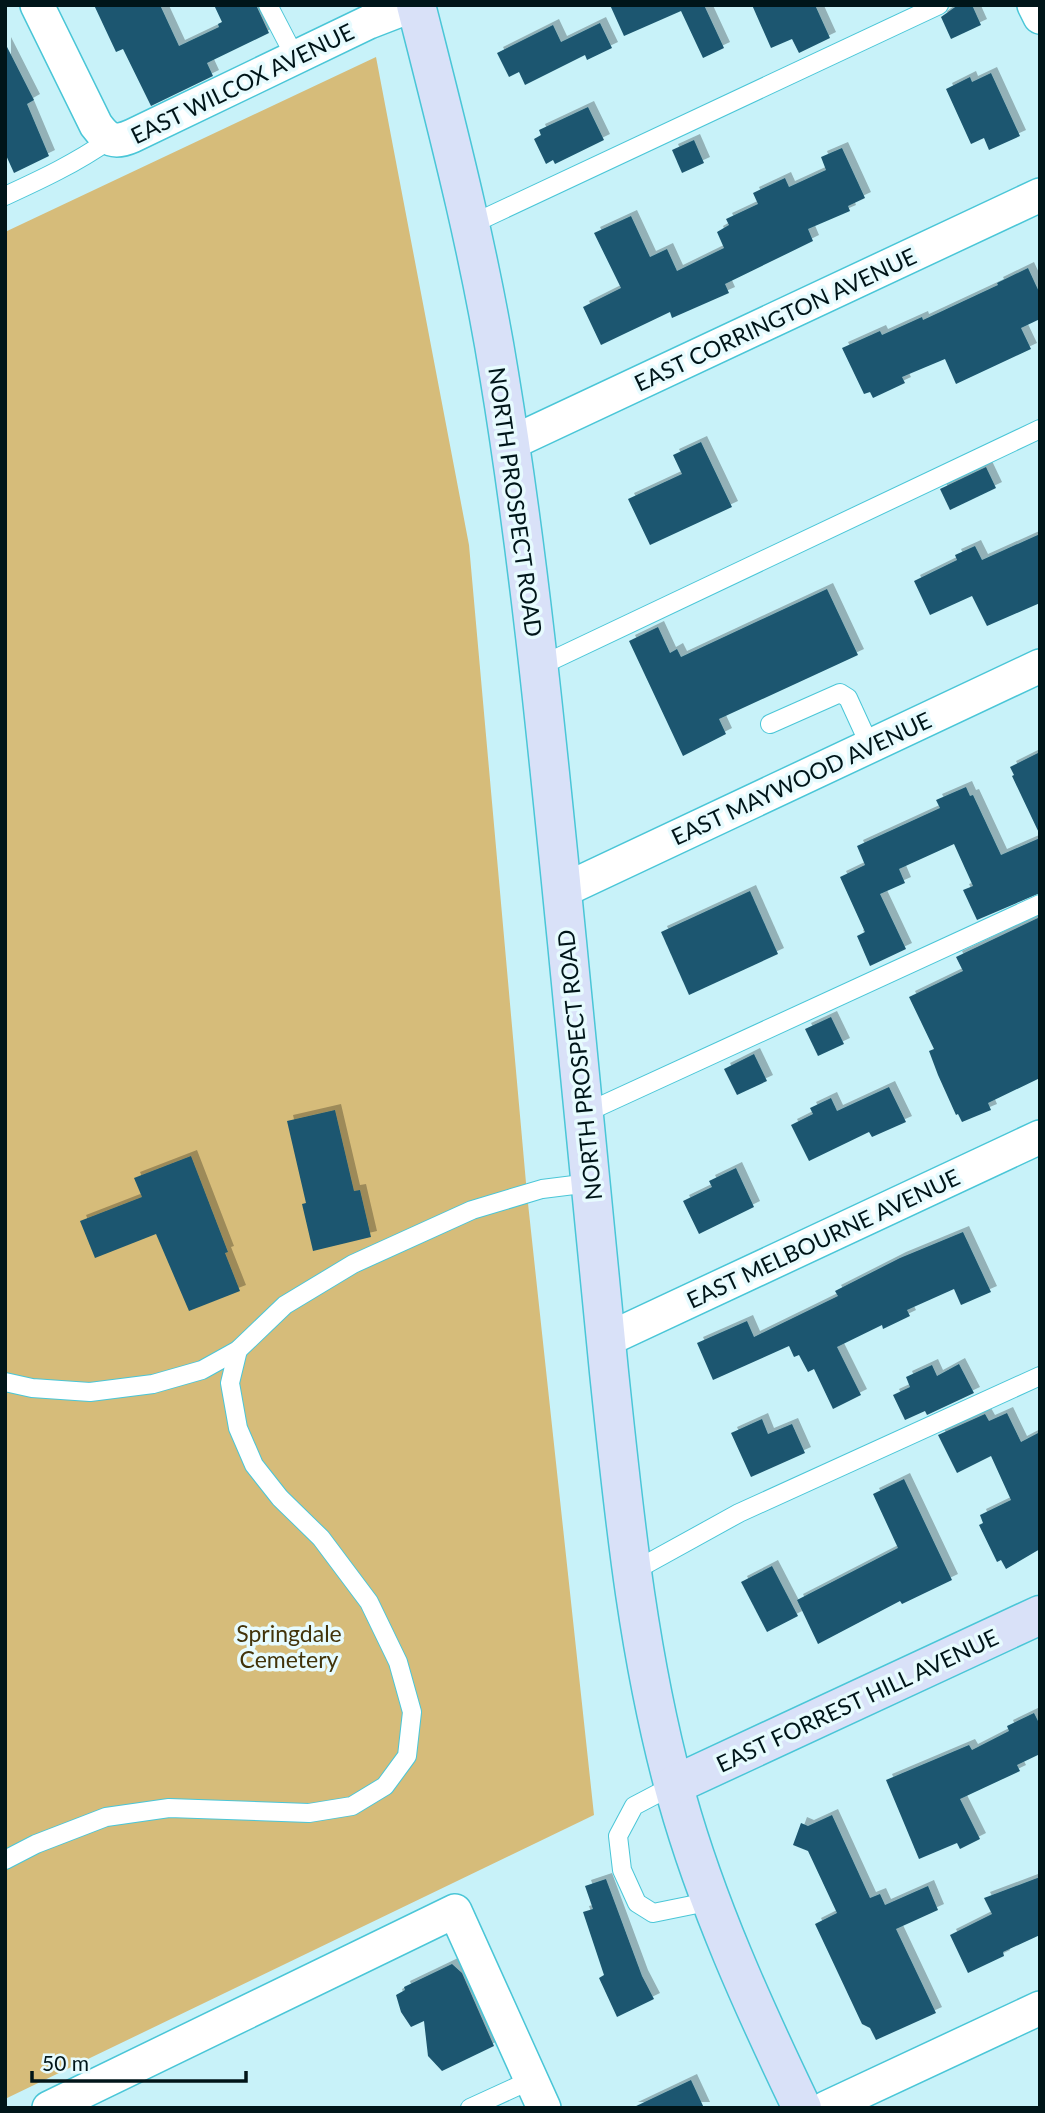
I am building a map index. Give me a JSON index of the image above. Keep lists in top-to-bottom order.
{
  "streets": {
    "main road": ["NORTH PROSPECT ROAD", "EAST FORREST HILL AVENUE"],
    "street": [
      "EAST WILCOX AVENUE",
      "EAST CORRINGTON AVENUE",
      "EAST MAYWOOD AVENUE",
      "EAST MELBOURNE AVENUE"
    ]
  },
  "crossings": [
    ["EAST WILCOX AVENUE", "NORTH PROSPECT ROAD"],
    ["EAST CORRINGTON AVENUE", "NORTH PROSPECT ROAD"],
    ["NORTH PROSPECT ROAD", "EAST MAYWOOD AVENUE"],
    ["NORTH PROSPECT ROAD", "EAST MELBOURNE AVENUE"],
    ["NORTH PROSPECT ROAD", "EAST FORREST HILL AVENUE"]
  ],
  "parks": ["Springdale Cemetery"],
  "scale_bar": "50 m"
}
